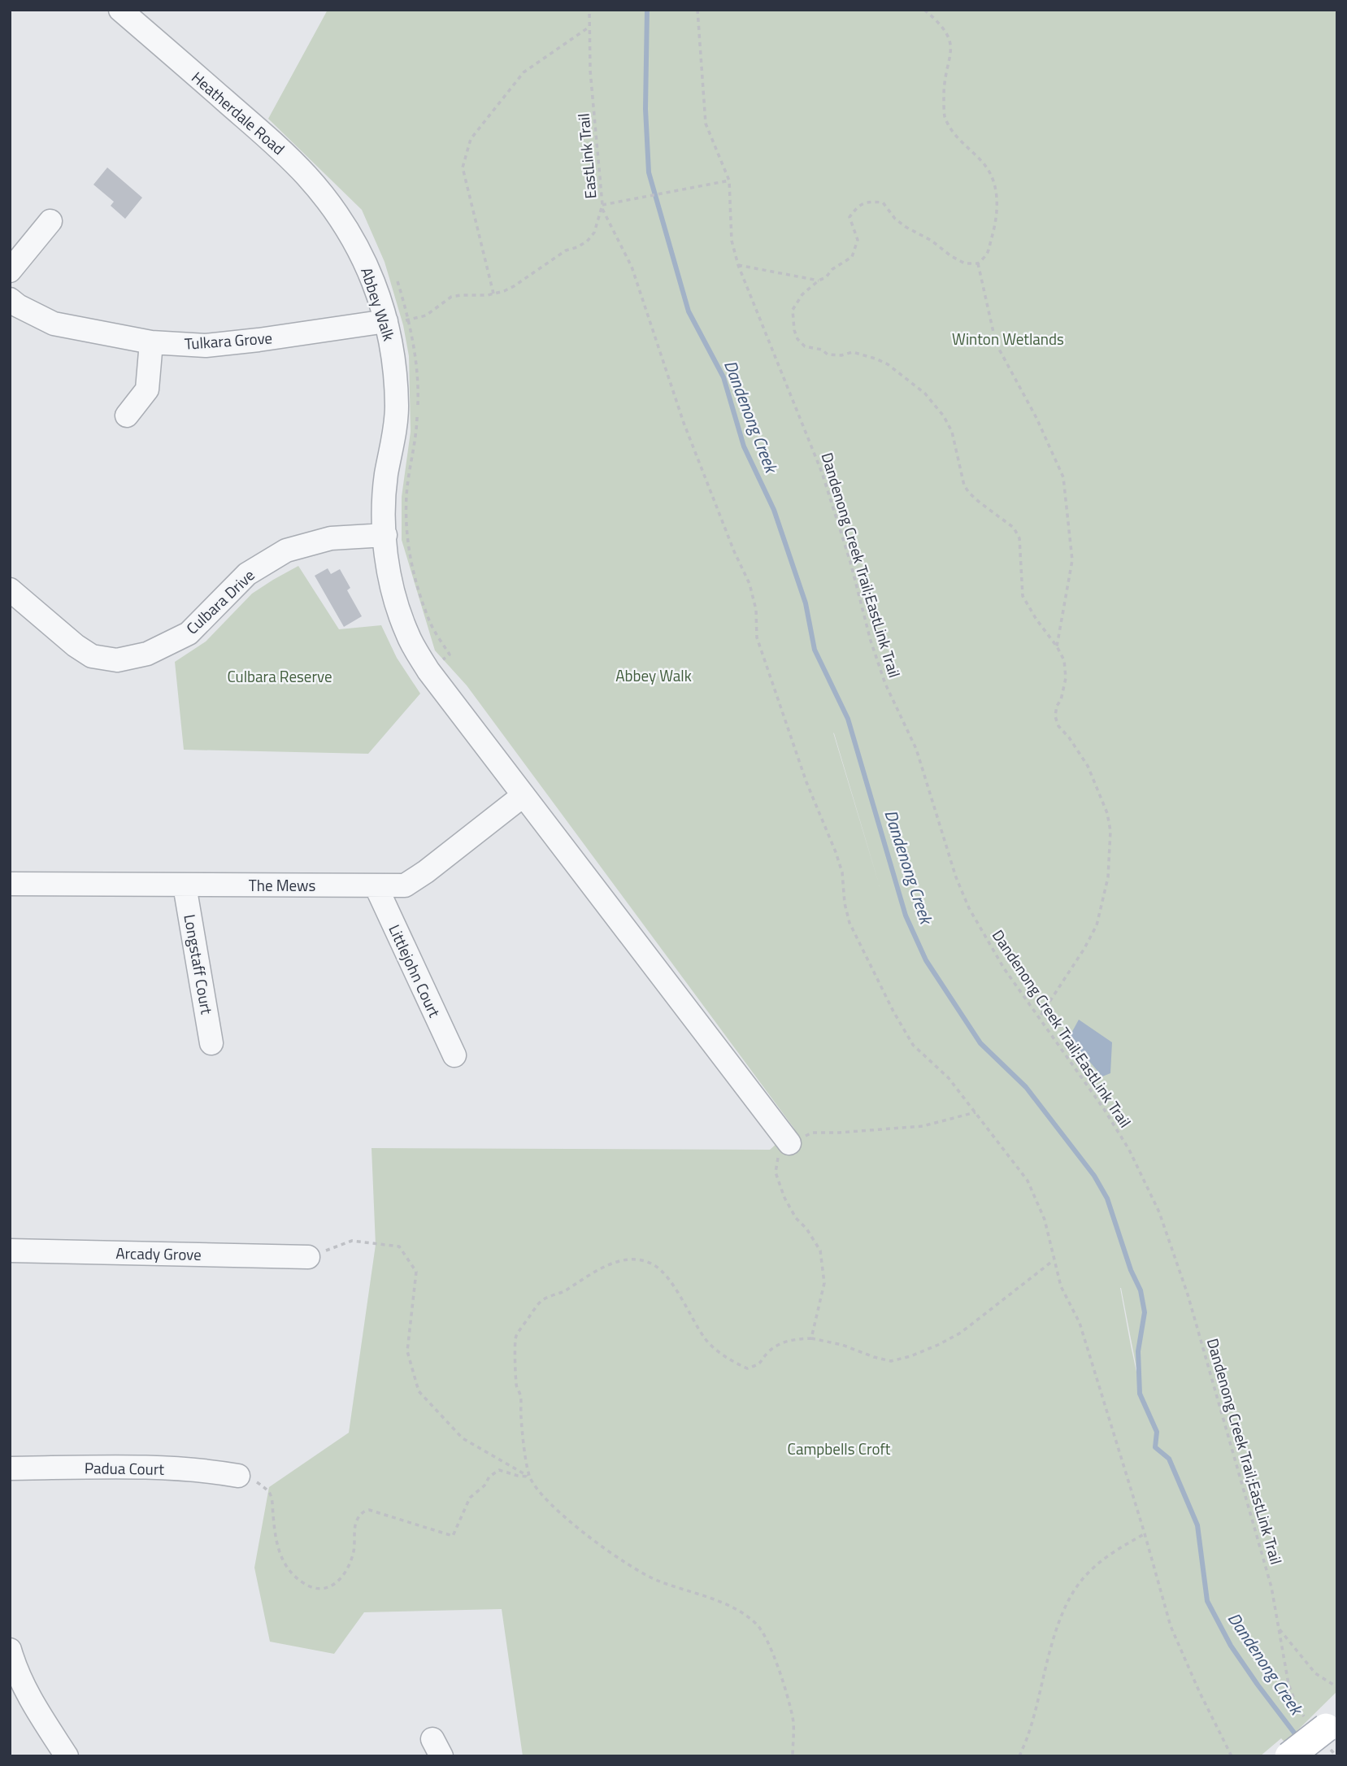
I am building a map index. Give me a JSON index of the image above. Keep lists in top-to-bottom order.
{
  "streets": {
    "street": [
      "Heatherdale Road",
      "Abbey Walk",
      "Tulkara Grove",
      "Culbara Drive",
      "The Mews",
      "Longstaff Court",
      "Littlejohn Court",
      "Arcady Grove",
      "Padua Court"
    ],
    "path": ["EastLink Trail", "Dandenong Creek Trail;EastLink Trail"]
  },
  "crossings": [
    ["Heatherdale Road", "Abbey Walk"],
    ["EastLink Trail", "Dandenong Creek Trail;EastLink Trail"],
    ["Abbey Walk", "Tulkara Grove"],
    ["Abbey Walk", "Culbara Drive"],
    ["Abbey Walk", "The Mews"],
    ["The Mews", "Longstaff Court"],
    ["The Mews", "Littlejohn Court"]
  ],
  "water": ["Dandenong Creek"],
  "parks": [
    "Winton Wetlands",
    "Abbey Walk",
    "Culbara Reserve",
    "Campbells Croft"
  ]
}
